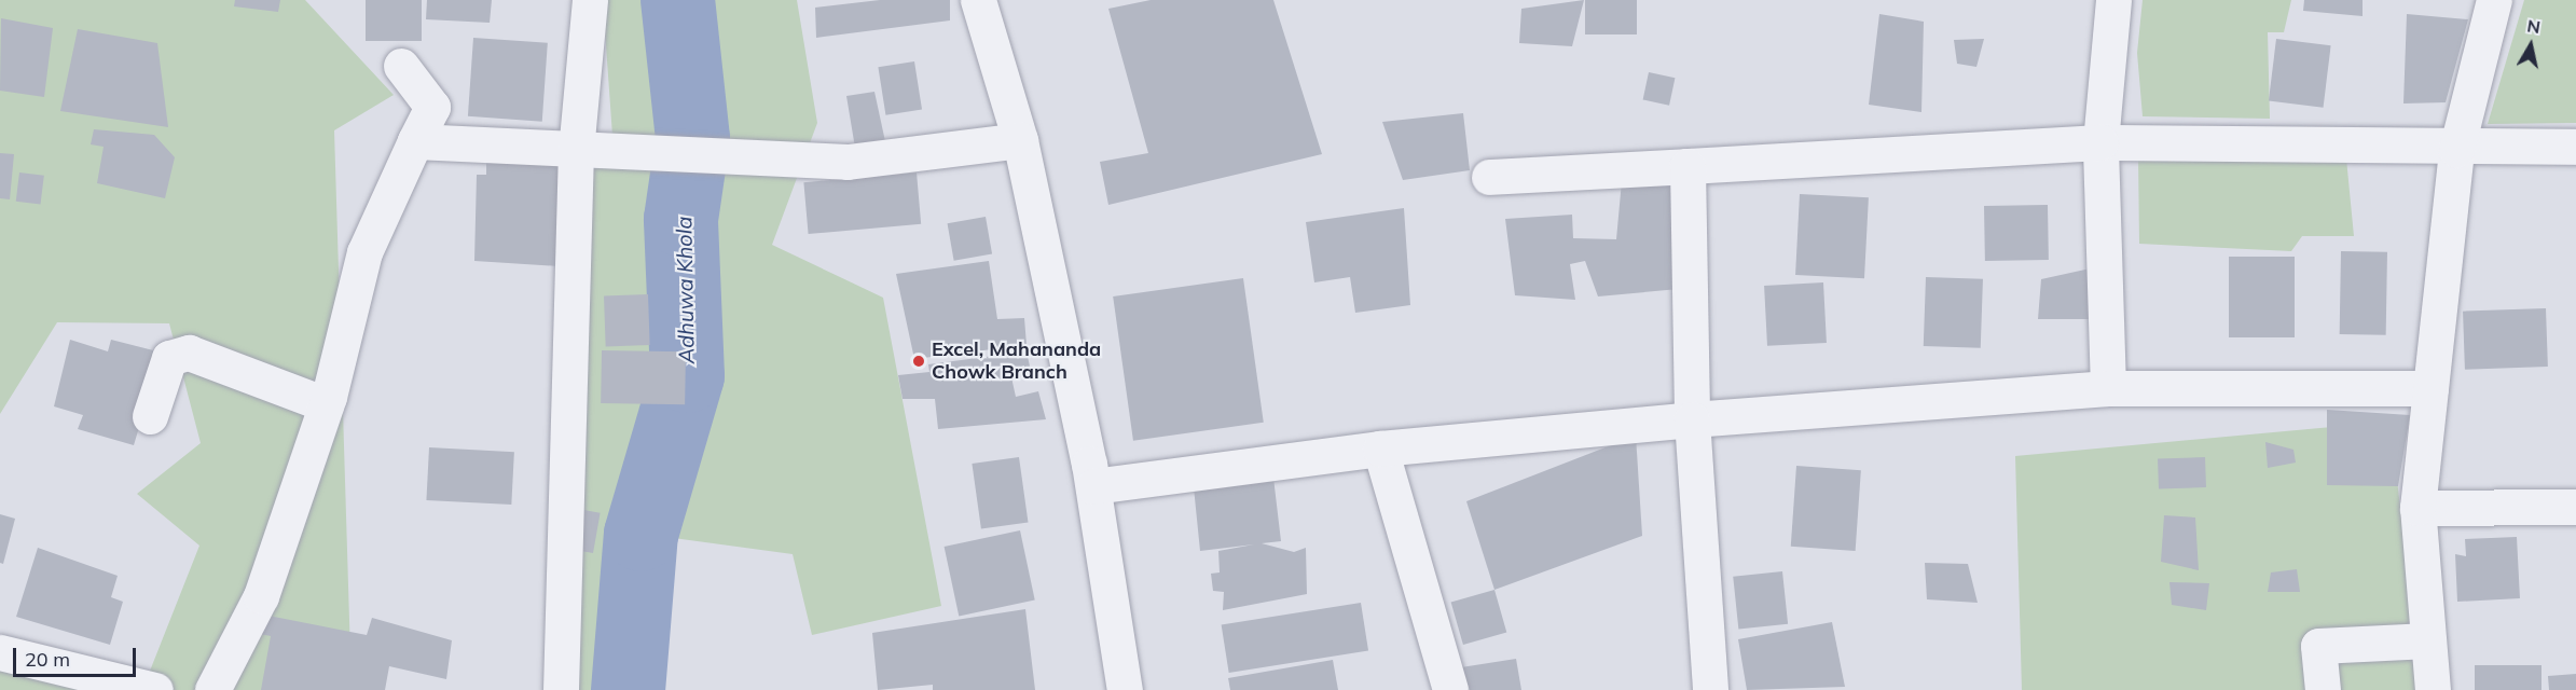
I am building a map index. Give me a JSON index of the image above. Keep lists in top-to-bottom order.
{
  "water": ["Adhuwa Khola"],
  "places": ["Excel, Mahananda Chowk Branch"],
  "scale_bar": "20 m",
  "north": "top"
}
